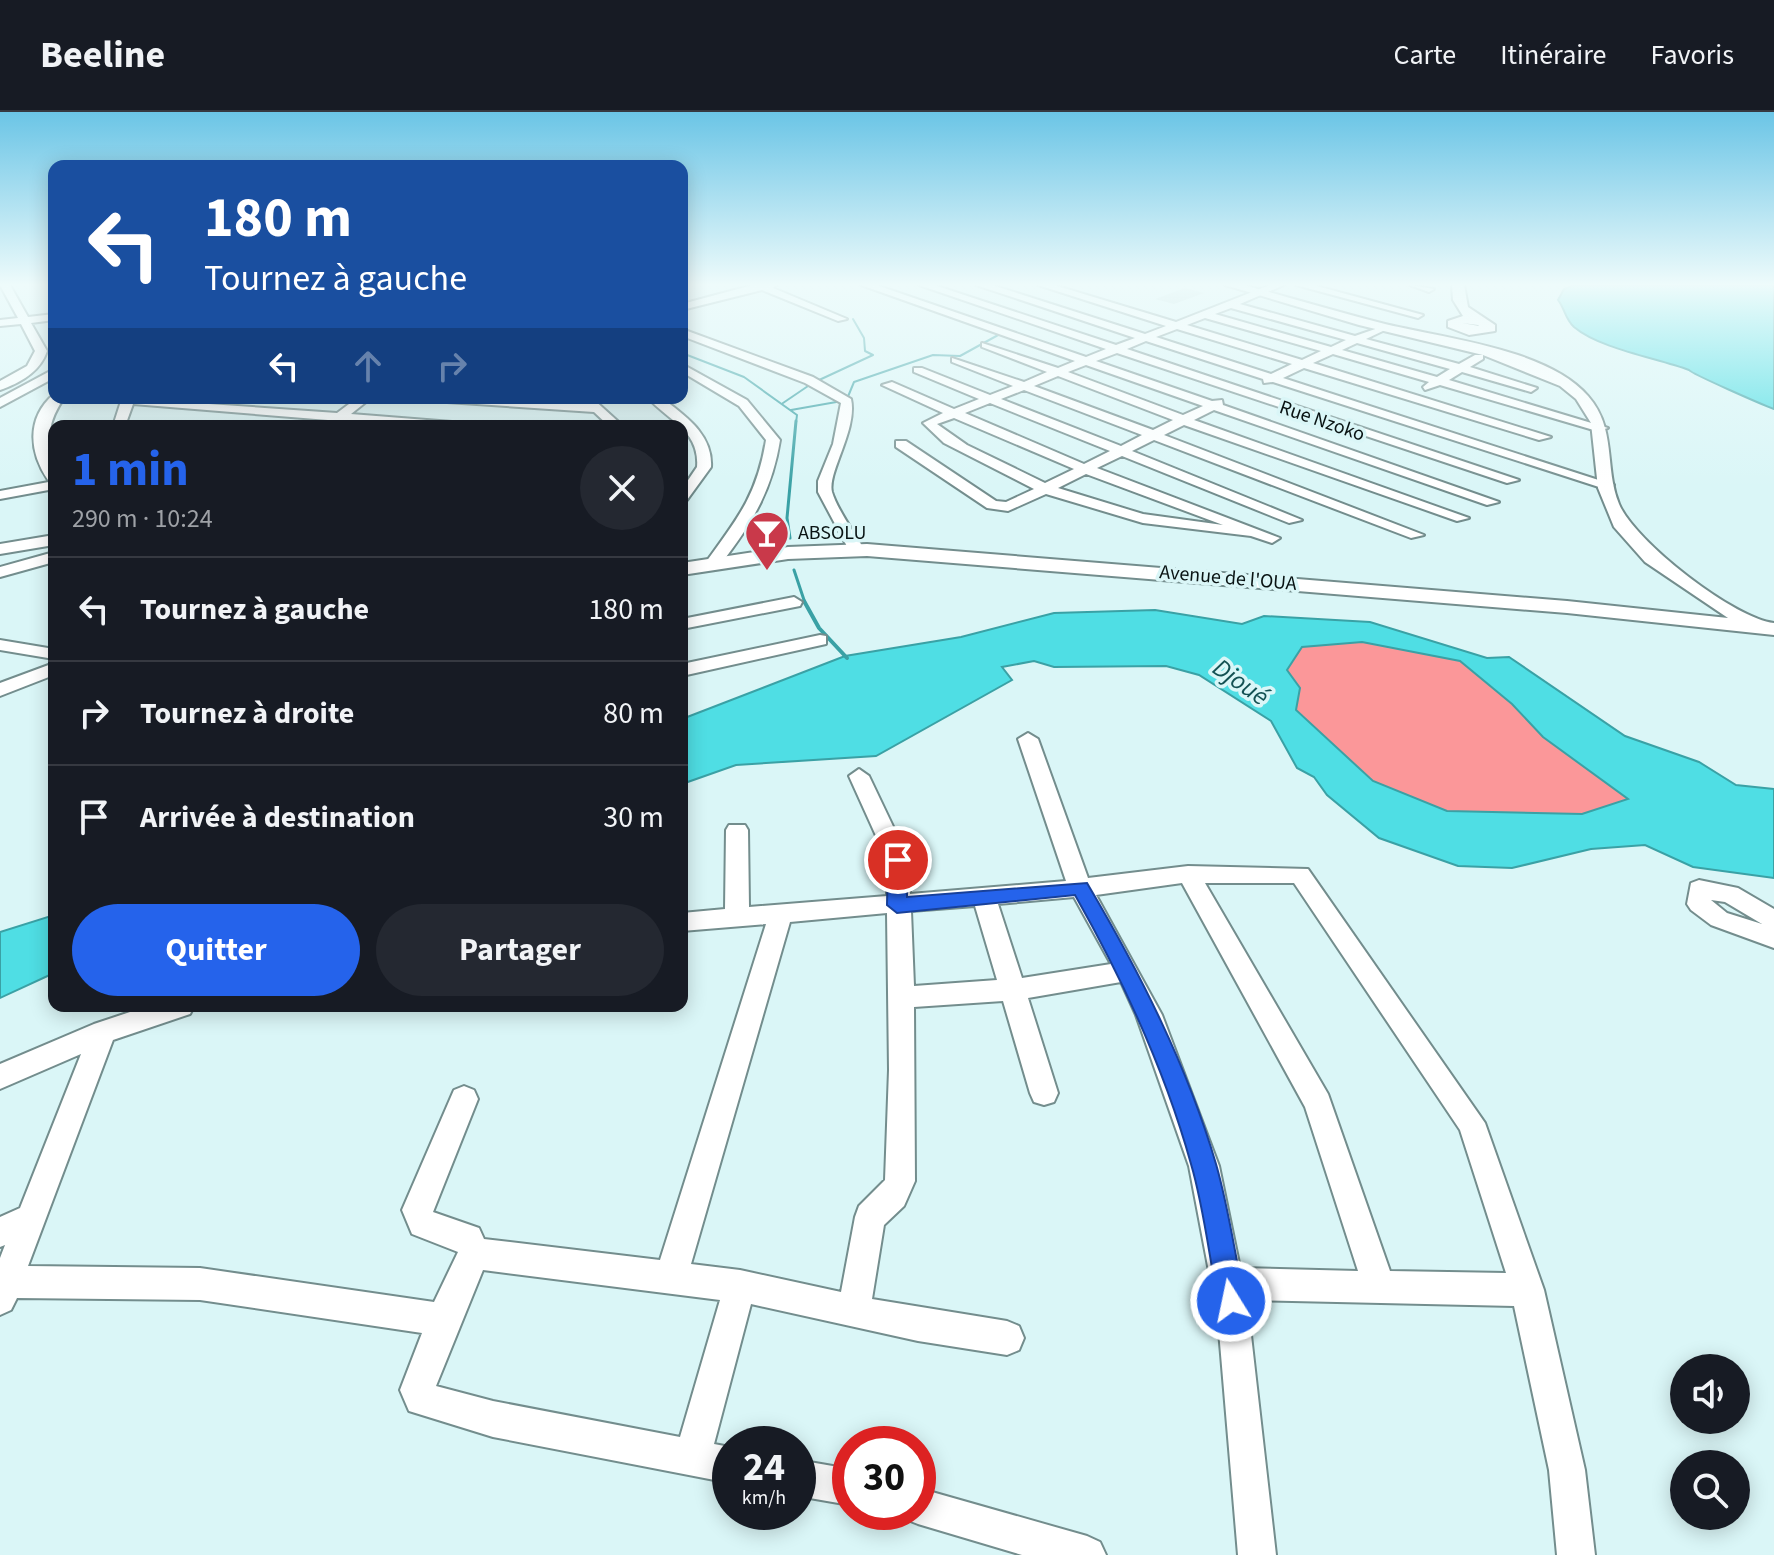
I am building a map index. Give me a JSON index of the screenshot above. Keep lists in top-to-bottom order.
{
  "streets": {
    "main road": ["Avenue de l'OUA"],
    "street": ["Rue Nzoko"]
  },
  "water": ["Djoué"],
  "places": {
    "bar": ["ABSOLU"]
  },
  "page": {
    "header": "Beeline",
    "nav": ["Carte", "Itinéraire", "Favoris"],
    "turn": ["180 m", "Tournez à gauche"],
    "heading": ["1 min", "290 m · 10:24"],
    "list": [
      {
        "name": "Tournez à gauche",
        "value": "180 m"
      },
      {
        "name": "Tournez à droite",
        "value": "80 m"
      },
      {
        "name": "Arrivée à destination",
        "value": "30 m"
      }
    ],
    "buttons": ["Quitter", "Partager"],
    "speed": "24 km/h",
    "limit": "30"
  }
}
